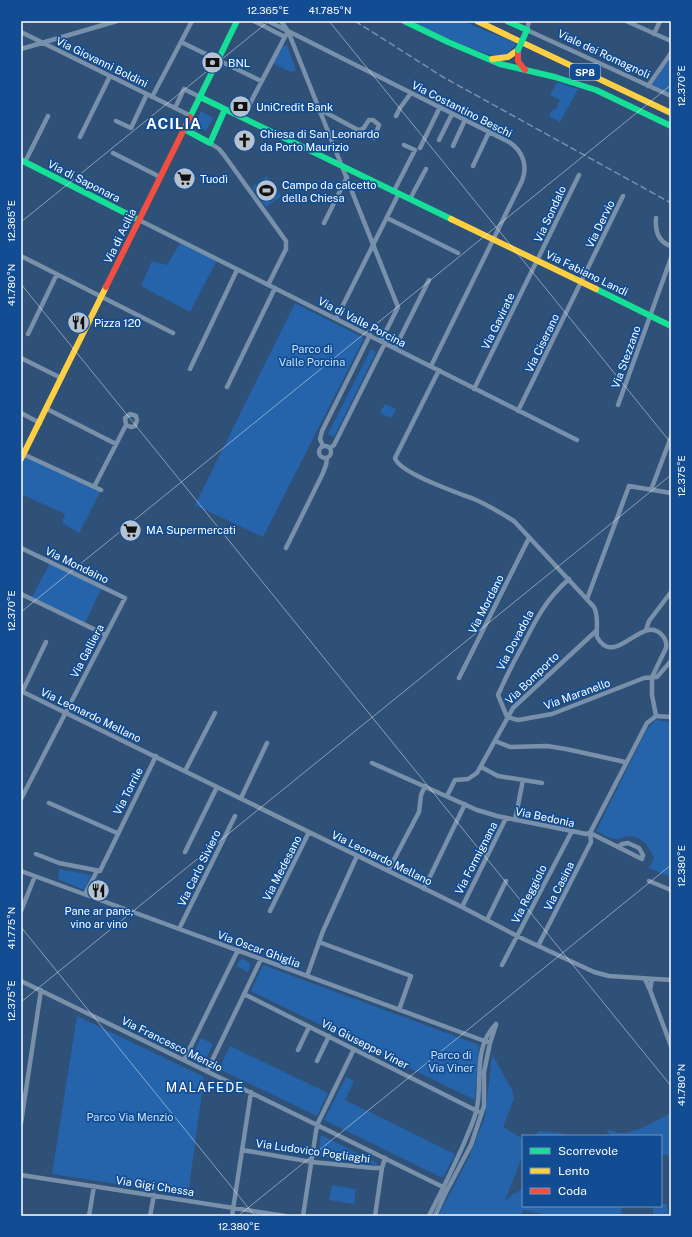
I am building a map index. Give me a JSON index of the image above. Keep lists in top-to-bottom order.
{
  "streets": {
    "street": [
      "Viale dei Romagnoli",
      "Via Giovanni Boldini",
      "SP8",
      "Via Costantino Beschi",
      "Via di Saponara",
      "Via Sondalo",
      "Via Dervio",
      "Via di Acilia",
      "Via Fabiano Landi",
      "Via Gavirate",
      "Via di Valle Porcina",
      "Via Ciserano",
      "Via Stezzano",
      "Via Mondaino",
      "Via Mordano",
      "Via Dovadola",
      "Via Galliera",
      "Via Bomporto",
      "Via Maranello",
      "Via Leonardo Mellano",
      "Via Torrile",
      "Via Bedonia",
      "Via Formignana",
      "Via Carlo Siviero",
      "Via Medesano",
      "Via Casina",
      "Via Reggiolo",
      "Via Oscar Ghiglia",
      "Via Francesco Menzio",
      "Via Giuseppe Viner",
      "Via Ludovico Pogliaghi",
      "Via Gigi Chessa"
    ]
  },
  "crossings": [
    ["Via Giovanni Boldini", "Via di Acilia"],
    ["Via Costantino Beschi", "Via Fabiano Landi"],
    ["Via Costantino Beschi", "Via di Valle Porcina"],
    ["Via di Saponara", "Via di Acilia"],
    ["Via di Saponara", "Via di Valle Porcina"],
    ["Via Sondalo", "Via Fabiano Landi"],
    ["Via Sondalo", "Via Gavirate"],
    ["Via Dervio", "Via Fabiano Landi"],
    ["Via Dervio", "Via Ciserano"],
    ["Via di Acilia", "Via Fabiano Landi"],
    ["Via di Acilia", "Via di Valle Porcina"],
    ["Via Fabiano Landi", "Via Gavirate"],
    ["Via Fabiano Landi", "Via Ciserano"],
    ["Via Fabiano Landi", "Via Stezzano"],
    ["Via Gavirate", "Via di Valle Porcina"],
    ["Via di Valle Porcina", "Via Ciserano"],
    ["Via Mondaino", "Via Galliera"],
    ["Via Dovadola", "Via Bomporto"],
    ["Via Dovadola", "Via Maranello"],
    ["Via Galliera", "Via Leonardo Mellano"],
    ["Via Bomporto", "Via Maranello"],
    ["Via Bomporto", "Via Bedonia"],
    ["Via Leonardo Mellano", "Via Torrile"],
    ["Via Leonardo Mellano", "Via Formignana"],
    ["Via Leonardo Mellano", "Via Medesano"],
    ["Via Leonardo Mellano", "Via Casina"],
    ["Via Leonardo Mellano", "Via Reggiolo"],
    ["Via Torrile", "Via Oscar Ghiglia"],
    ["Via Bedonia", "Via Formignana"],
    ["Via Bedonia", "Via Casina"],
    ["Via Bedonia", "Via Reggiolo"],
    ["Via Carlo Siviero", "Via Oscar Ghiglia"]
  ],
  "districts": ["ACILIA", "MALAFEDE"],
  "parks": ["Parco di Valle Porcina", "Parco di Via Viner", "Parco Via Menzio"],
  "places": {
    "bank": ["BNL", "UniCredit Bank"],
    "church": ["Chiesa di San Leonardo da Porto Maurizio"],
    "supermarket": ["Tuodì", "MA Supermercati"],
    "sports": ["Campo da calcetto della Chiesa"],
    "restaurant": ["Pizza 120", "Pane ar pane, vino ar vino"]
  },
  "legend": ["Scorrevole", "Lento", "Coda"],
  "coordinates": [
    "12.365°E",
    "41.785°N",
    "12.370°E",
    "41.780°N",
    "12.375°E",
    "12.380°E",
    "41.775°N"
  ]
}
